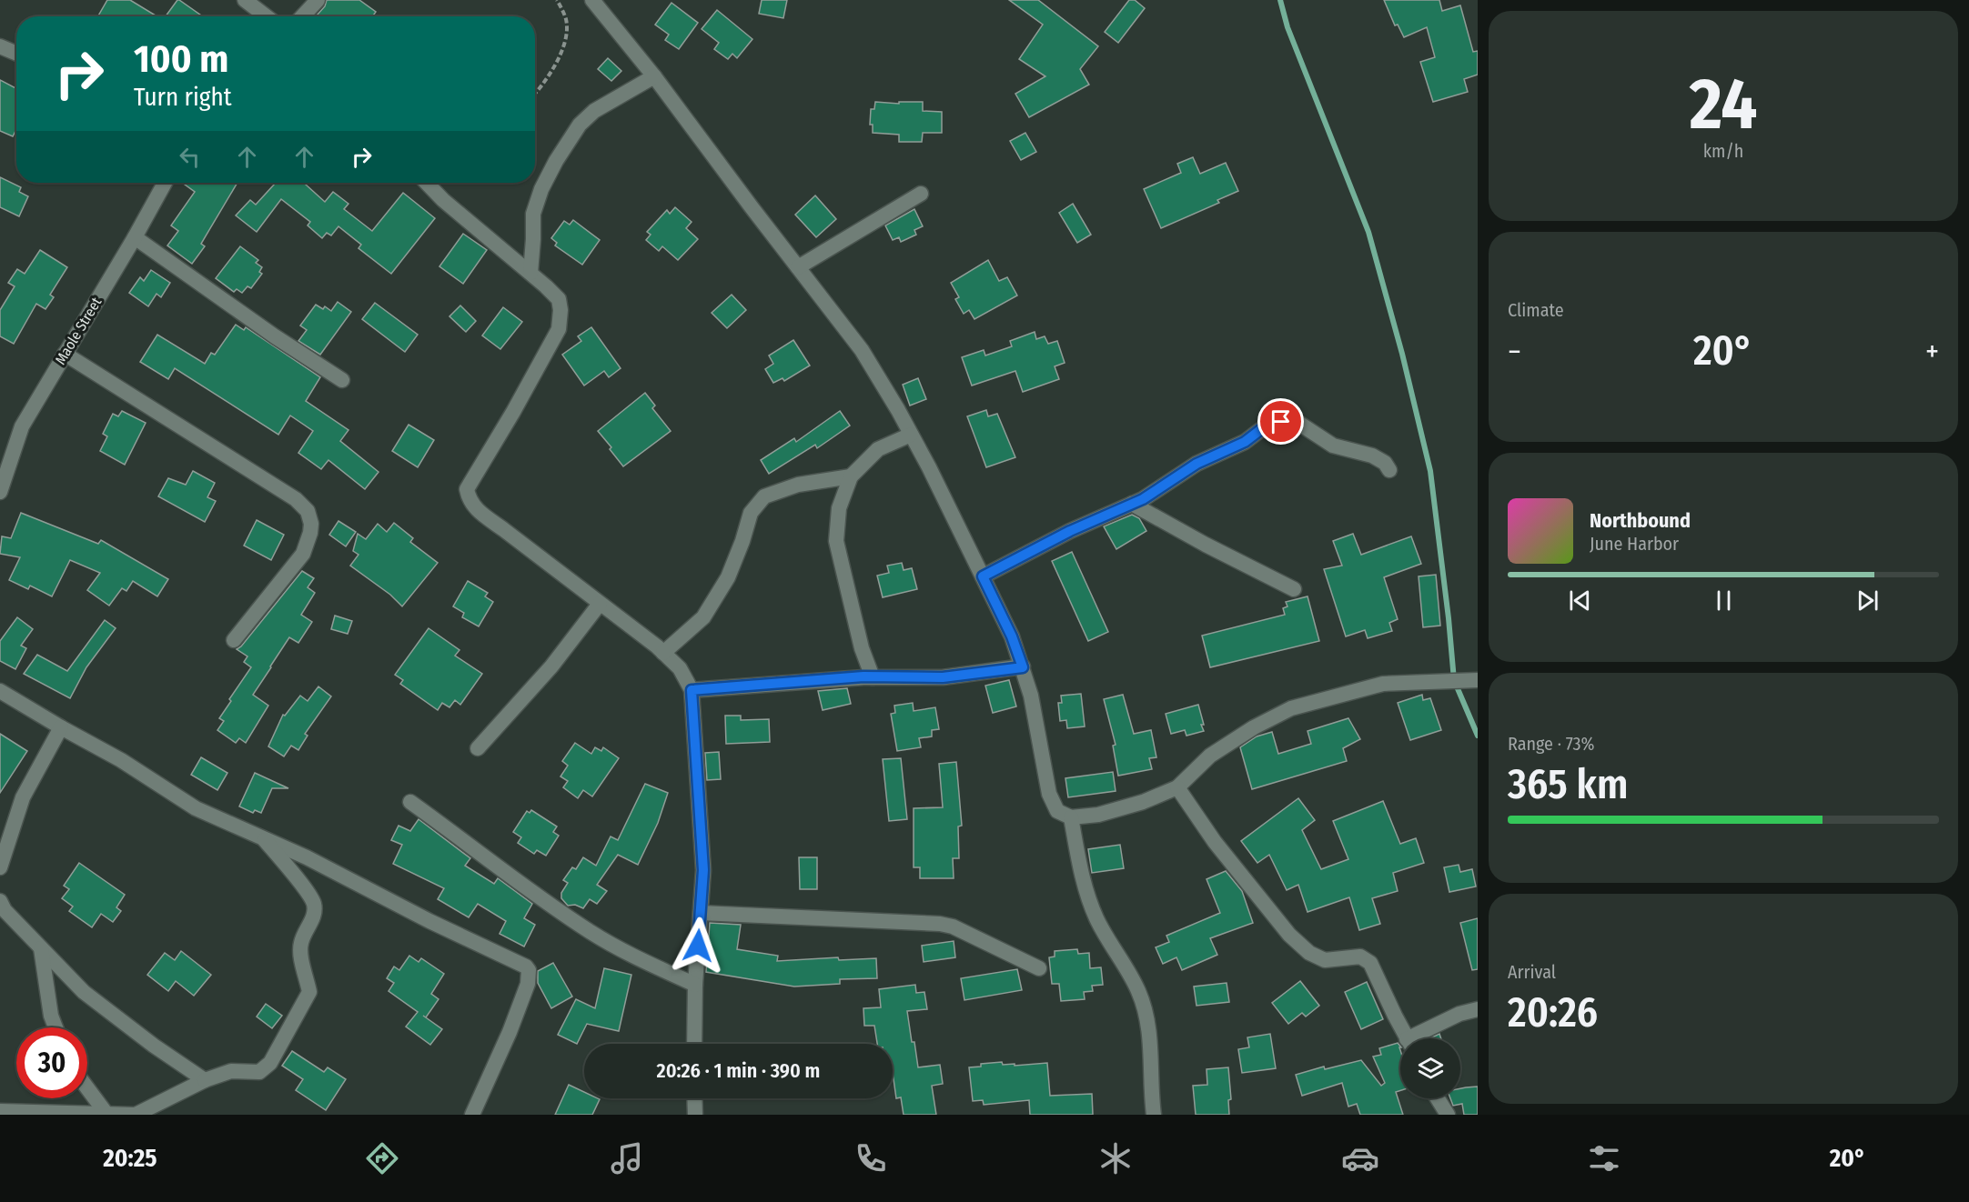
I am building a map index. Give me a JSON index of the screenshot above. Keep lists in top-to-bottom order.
{
  "streets": {
    "street": ["Maole Street"]
  },
  "page": {
    "tile": [
      ["24", "km/h"],
      "Climate",
      ["Range · 73%", "365 km"],
      ["Arrival", "20:26"]
    ],
    "turn": ["100 m", "Turn right"],
    "heat": ["−", "20°", "+"],
    "song": ["Northbound", "June Harbor"],
    "limit": "30",
    "trip": "20:26 · 1 min · 390 m",
    "tabs": ["20:25", "20°"]
  }
}
